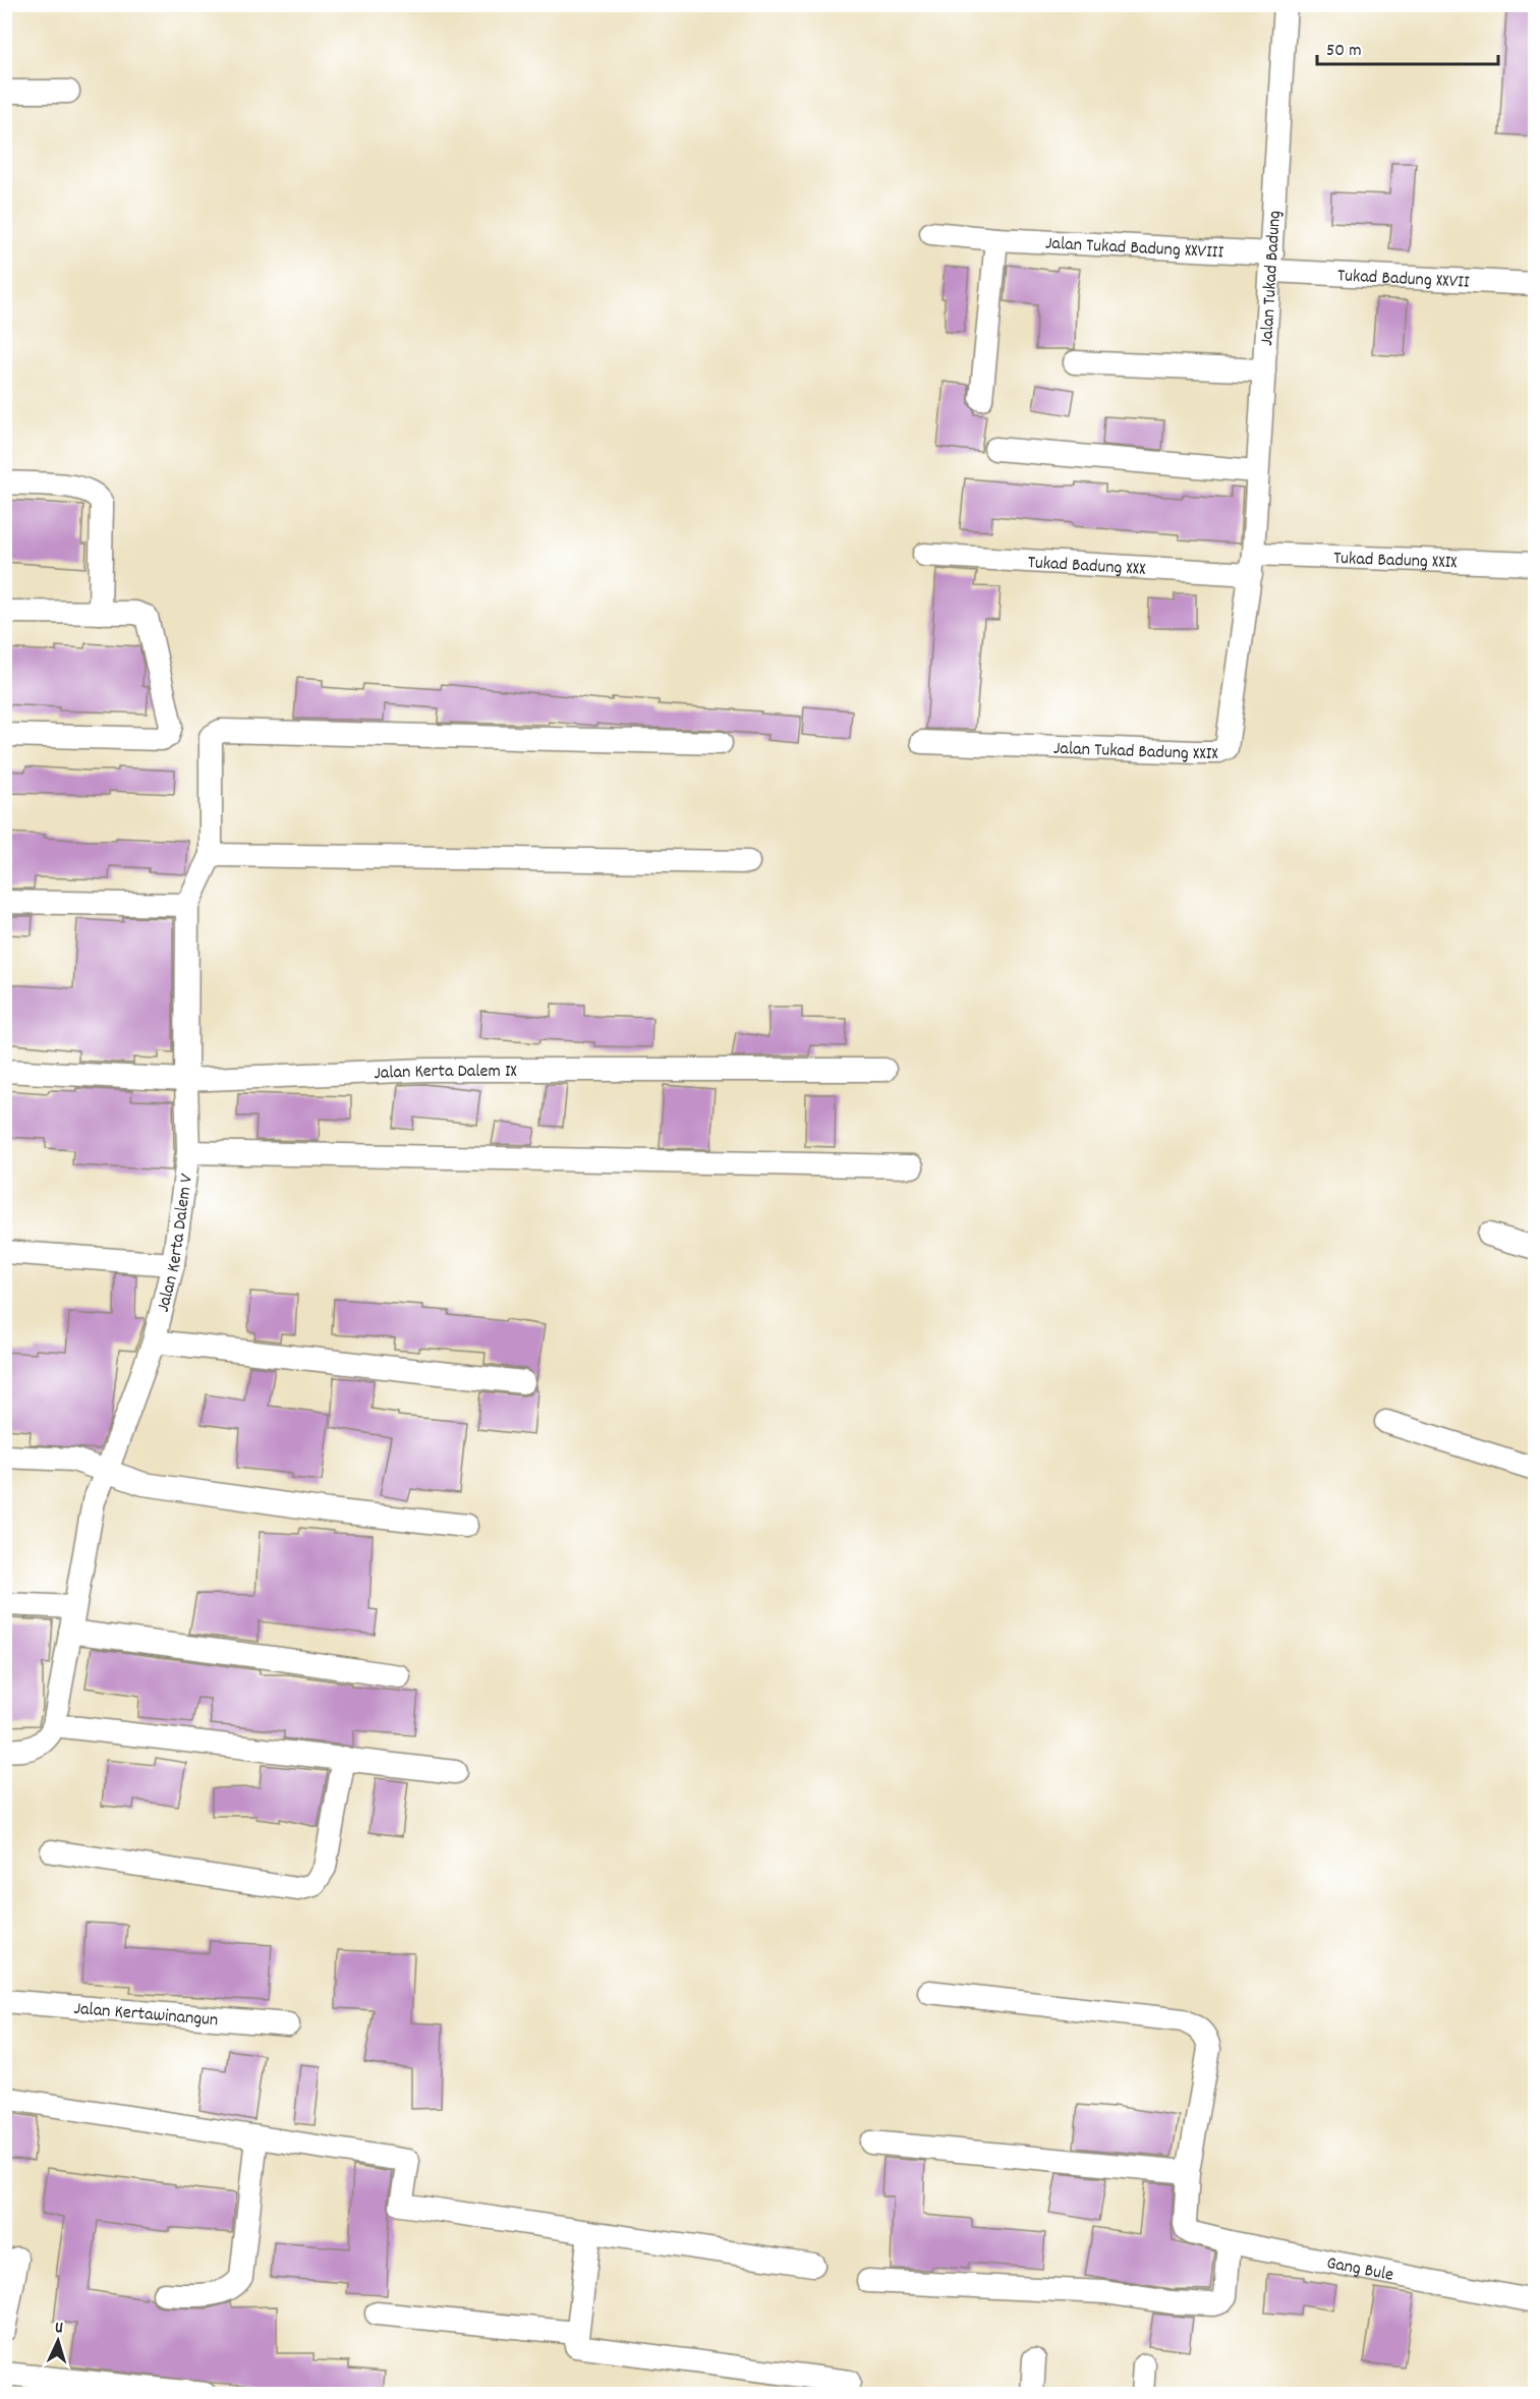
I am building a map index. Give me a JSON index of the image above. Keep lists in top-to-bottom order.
{
  "streets": {
    "street": [
      "Jalan Tukad Badung XXVIII",
      "Tukad Badung XXVII",
      "Jalan Tukad Badung",
      "Tukad Badung XXIX",
      "Tukad Badung XXX",
      "Jalan Tukad Badung XXIX",
      "Jalan Kerta Dalem IX",
      "Jalan Kerta Dalem V",
      "Jalan Kertawinangun",
      "Gang Bule"
    ]
  },
  "crossings": [
    ["Jalan Tukad Badung XXVIII", "Tukad Badung XXVII"],
    ["Jalan Tukad Badung XXVIII", "Jalan Tukad Badung"],
    ["Tukad Badung XXVII", "Jalan Tukad Badung"],
    ["Jalan Tukad Badung", "Tukad Badung XXIX"],
    ["Jalan Tukad Badung", "Tukad Badung XXX"],
    ["Jalan Tukad Badung", "Jalan Tukad Badung XXIX"],
    ["Tukad Badung XXIX", "Tukad Badung XXX"],
    ["Tukad Badung XXIX", "Jalan Tukad Badung XXIX"],
    ["Tukad Badung XXX", "Jalan Tukad Badung XXIX"],
    ["Jalan Kerta Dalem IX", "Jalan Kerta Dalem V"]
  ],
  "scale_bar": "50 m",
  "north": "top"
}
